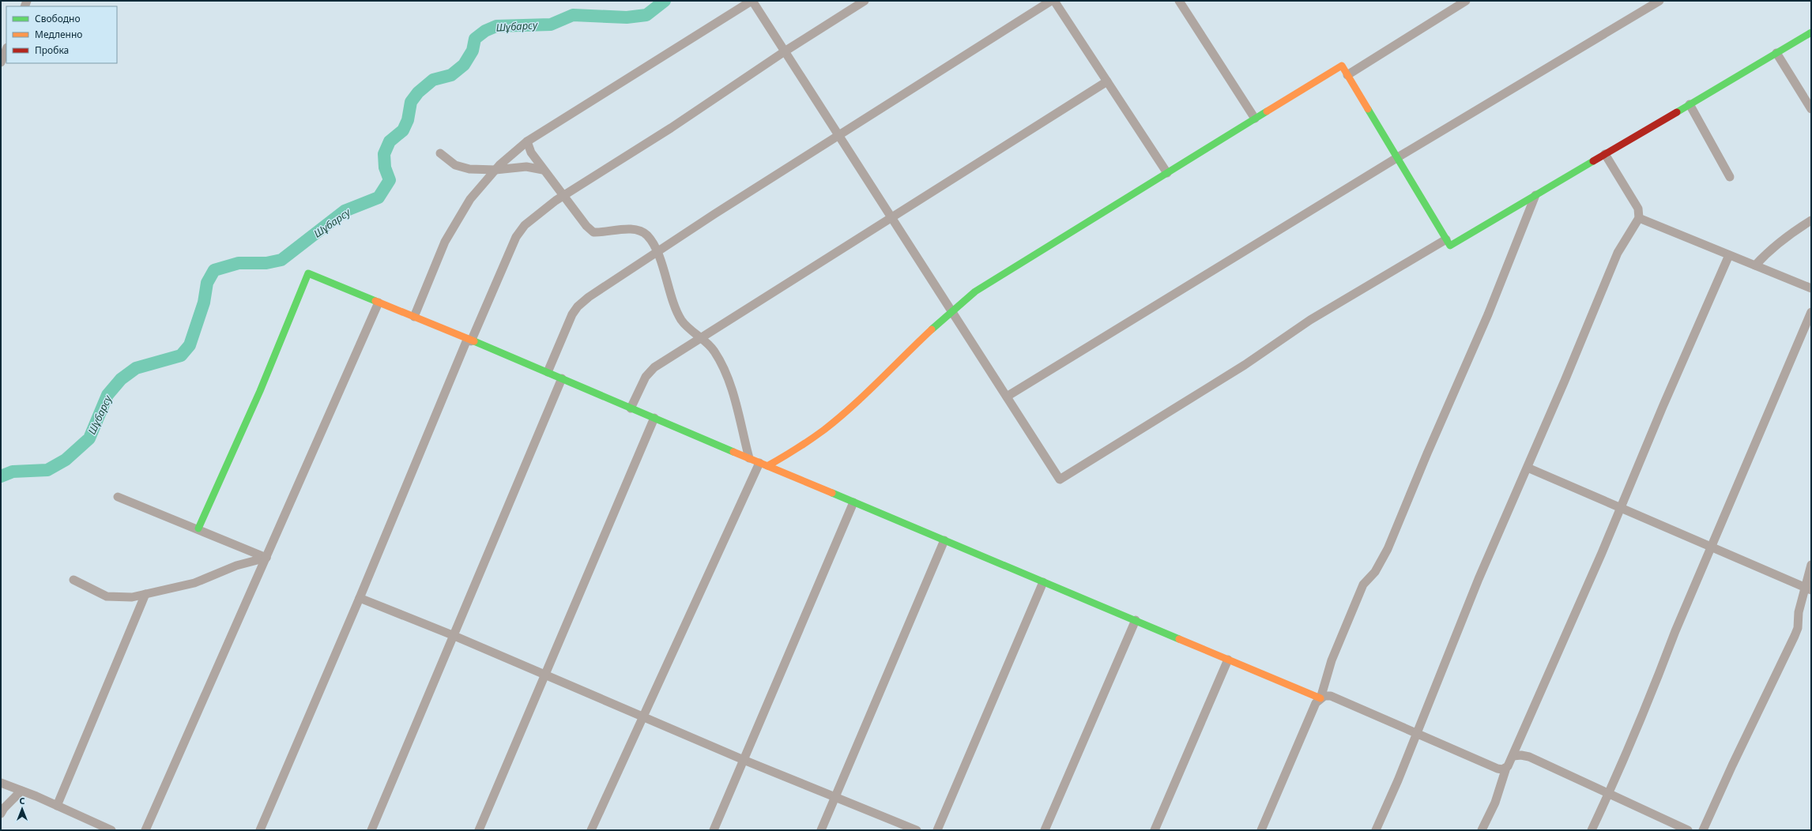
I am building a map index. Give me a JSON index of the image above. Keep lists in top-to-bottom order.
{
  "water": ["Шұбарсу"],
  "legend": ["Свободно", "Медленно", "Пробка"],
  "north": "top"
}
